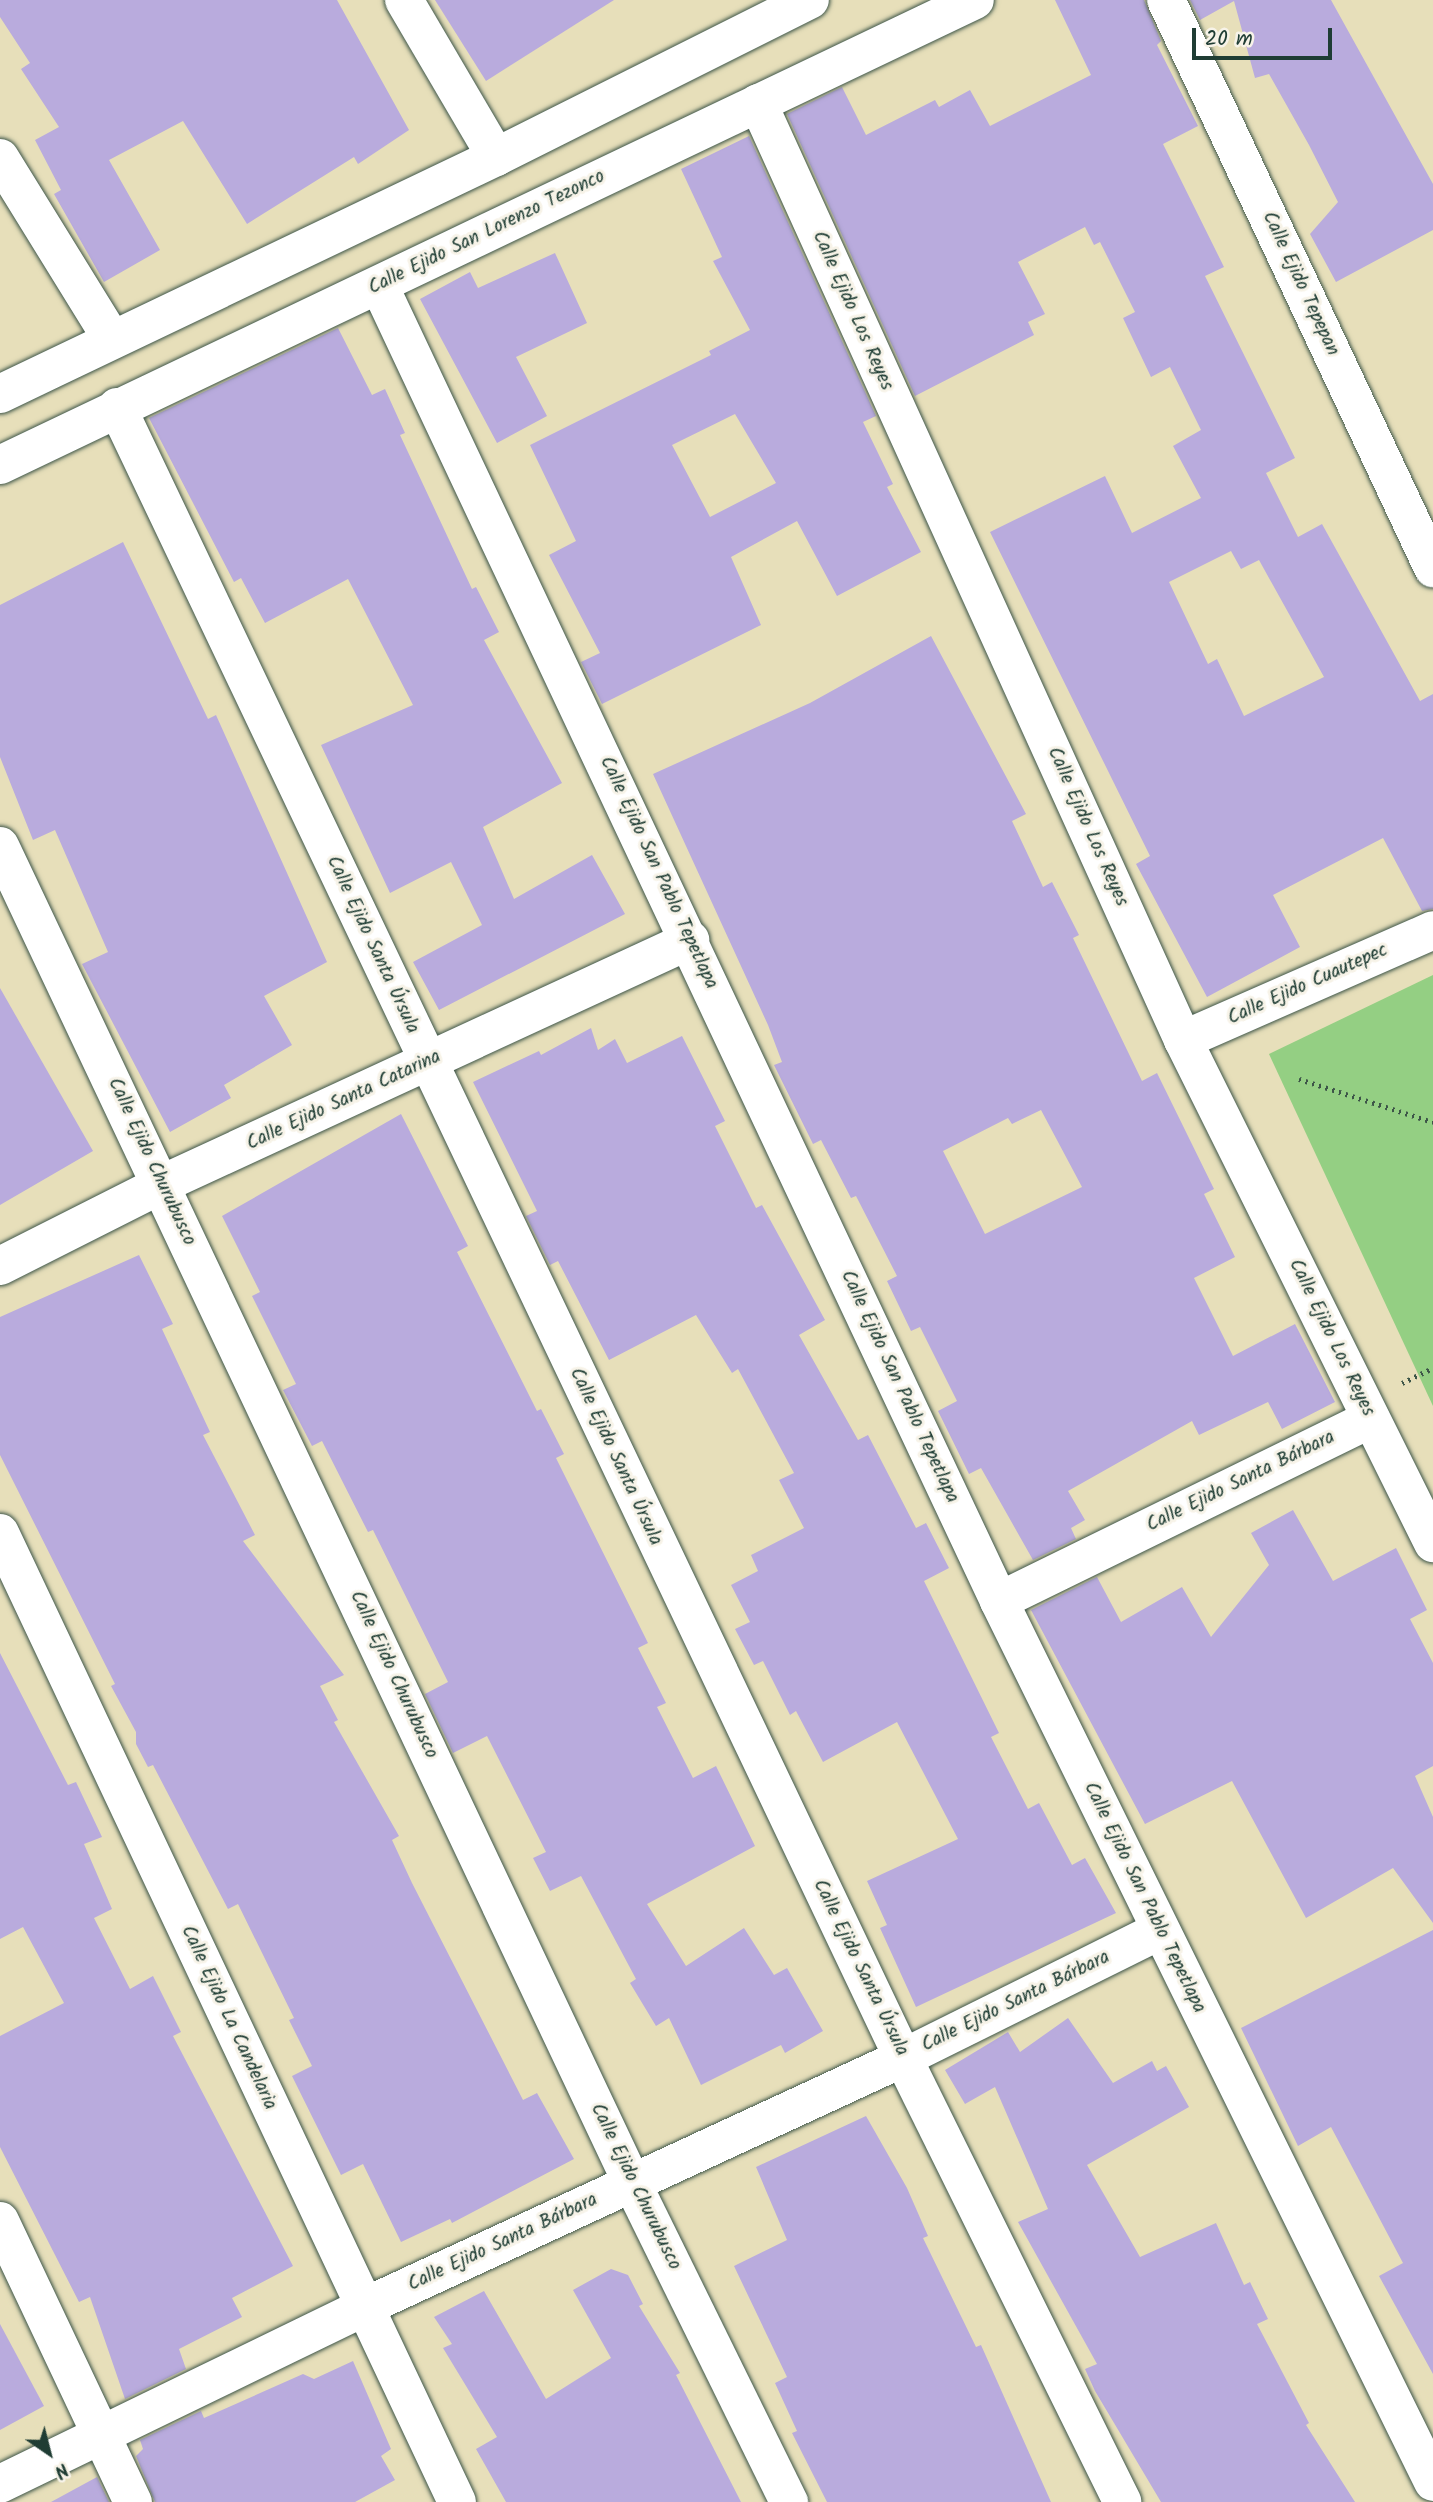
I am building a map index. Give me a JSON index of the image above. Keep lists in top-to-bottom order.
{
  "streets": {
    "street": [
      "Calle Ejido San Lorenzo Tezonco",
      "Calle Ejido Tepepan",
      "Calle Ejido Los Reyes",
      "Calle Ejido San Pablo Tepetlapa",
      "Calle Ejido Santa Úrsula",
      "Calle Ejido Cuautepec",
      "Calle Ejido Santa Catarina",
      "Calle Ejido Churubusco",
      "Calle Ejido Santa Bárbara",
      "Calle Ejido La Candelaria"
    ]
  },
  "crossings": [
    ["Calle Ejido San Lorenzo Tezonco", "Calle Ejido Los Reyes"],
    ["Calle Ejido San Lorenzo Tezonco", "Calle Ejido San Pablo Tepetlapa"],
    ["Calle Ejido San Lorenzo Tezonco", "Calle Ejido Santa Úrsula"],
    ["Calle Ejido Los Reyes", "Calle Ejido Cuautepec"],
    ["Calle Ejido Los Reyes", "Calle Ejido Santa Bárbara"],
    ["Calle Ejido San Pablo Tepetlapa", "Calle Ejido Santa Catarina"],
    ["Calle Ejido San Pablo Tepetlapa", "Calle Ejido Santa Bárbara"],
    ["Calle Ejido Santa Úrsula", "Calle Ejido Santa Catarina"],
    ["Calle Ejido Santa Úrsula", "Calle Ejido Santa Bárbara"],
    ["Calle Ejido Santa Catarina", "Calle Ejido Churubusco"],
    ["Calle Ejido Churubusco", "Calle Ejido Santa Bárbara"],
    ["Calle Ejido Santa Bárbara", "Calle Ejido La Candelaria"]
  ],
  "scale_bar": "20 m",
  "north": "bottom right"
}
